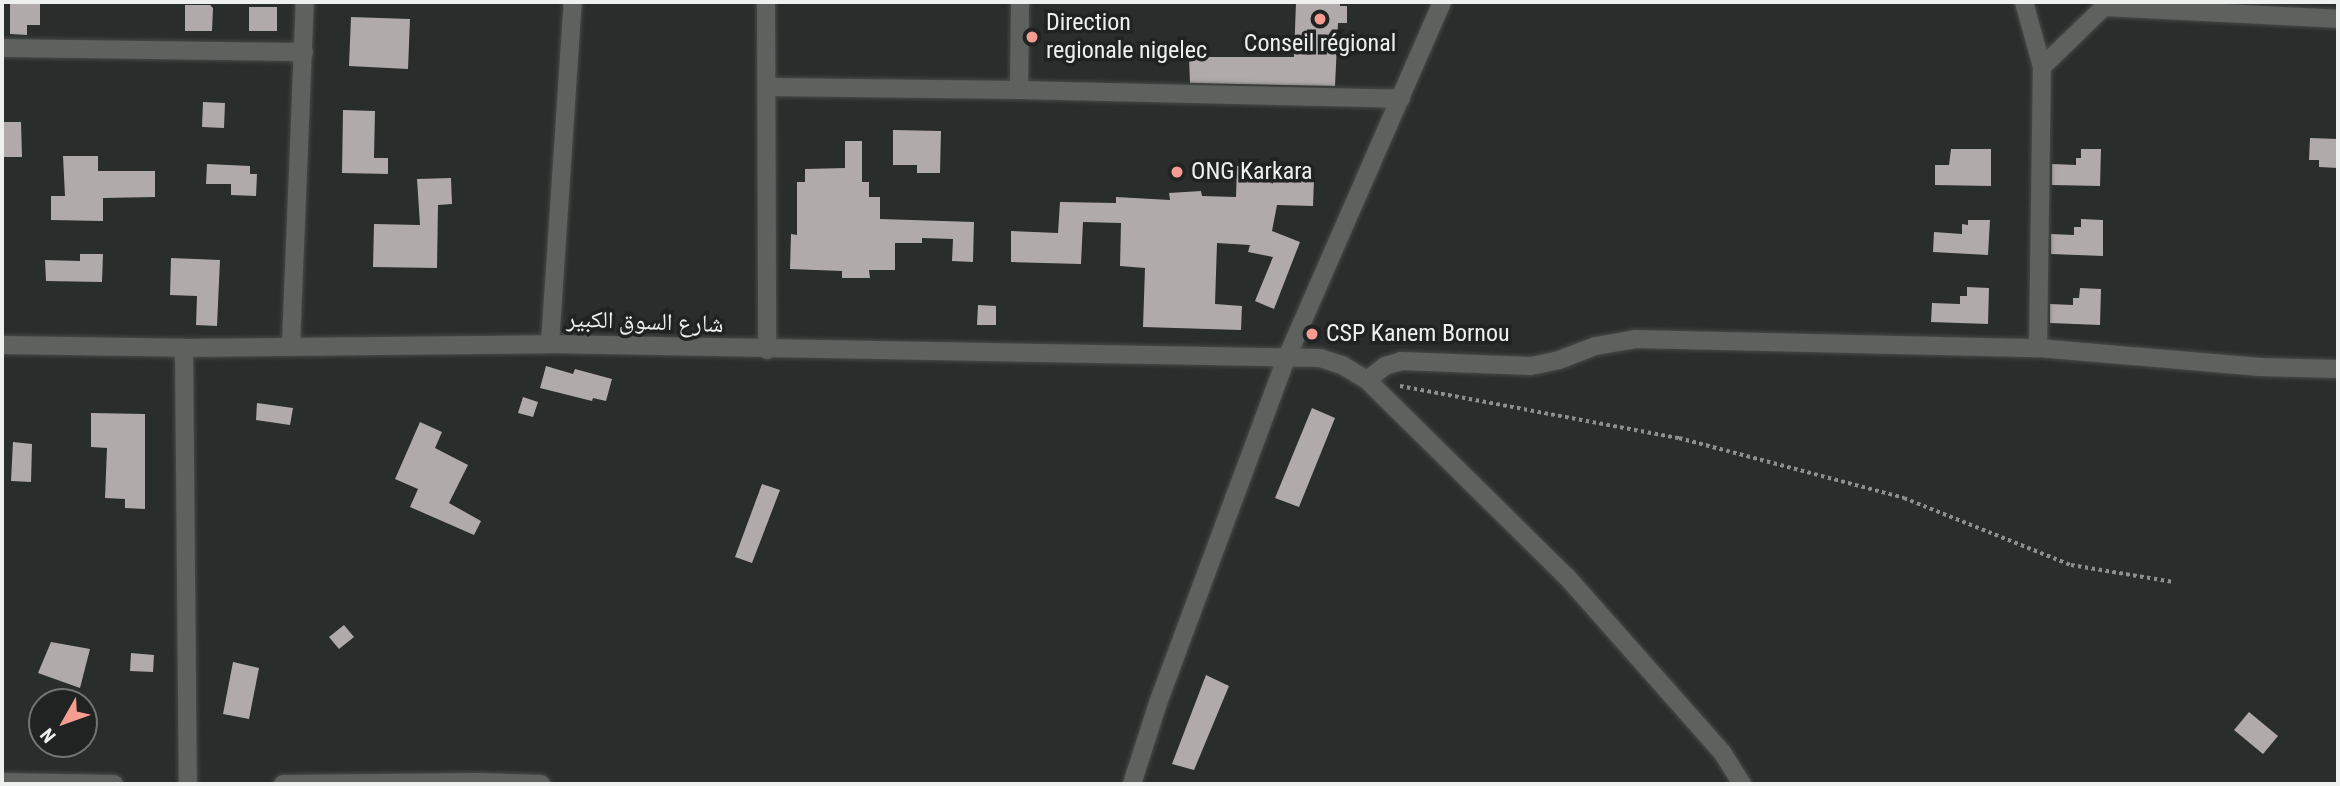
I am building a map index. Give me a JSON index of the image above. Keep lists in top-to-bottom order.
{
  "streets": {
    "street": ["شارع السوق الكبير"]
  },
  "places": [
    "Conseil régional",
    "Direction regionale nigelec",
    "ONG Karkara",
    "CSP Kanem Bornou"
  ],
  "north": "bottom left"
}
